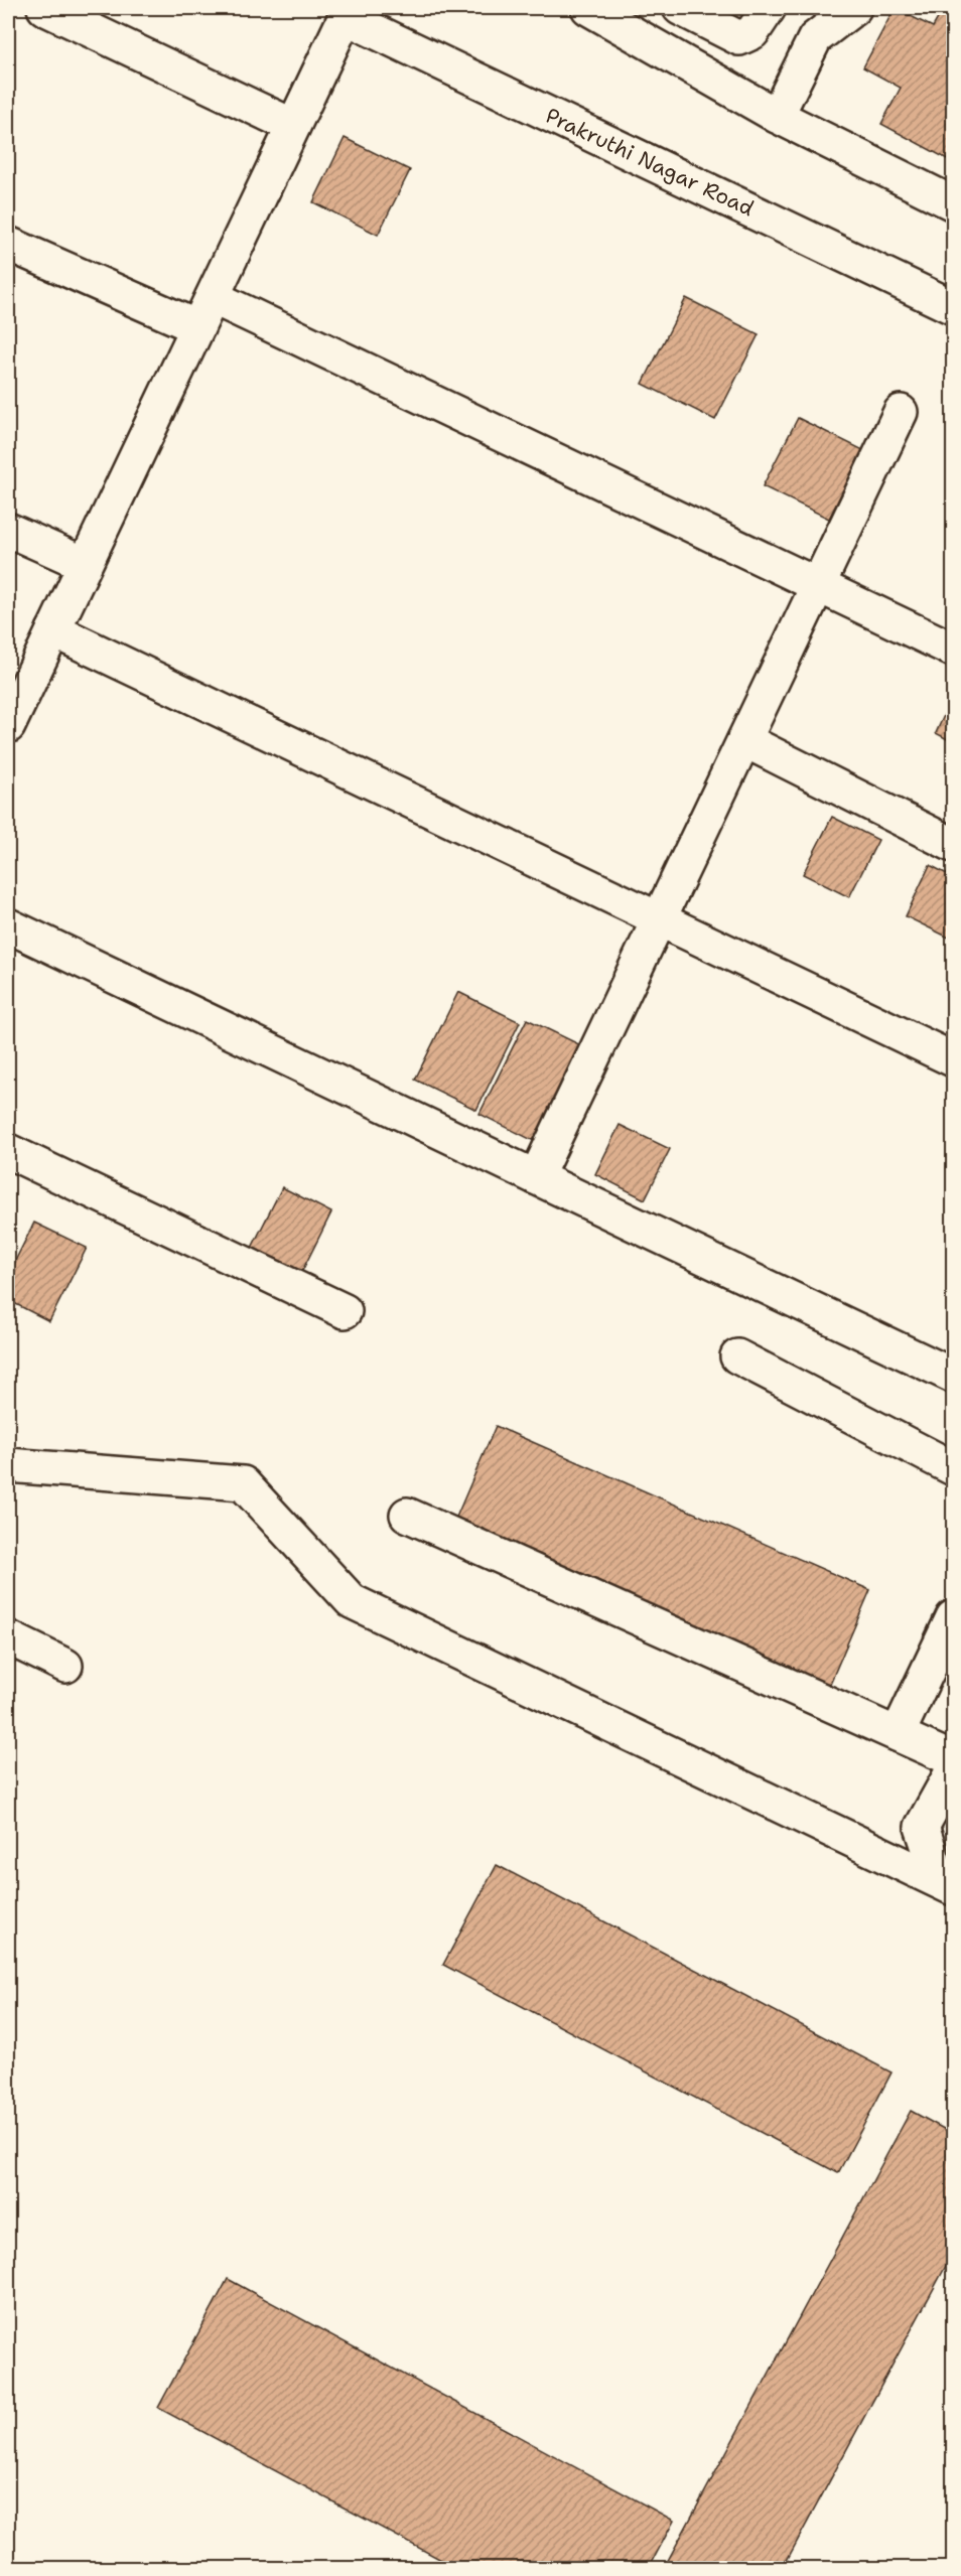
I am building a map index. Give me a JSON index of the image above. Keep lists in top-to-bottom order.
{
  "streets": {
    "street": ["Prakruthi Nagar Road"]
  }
}
